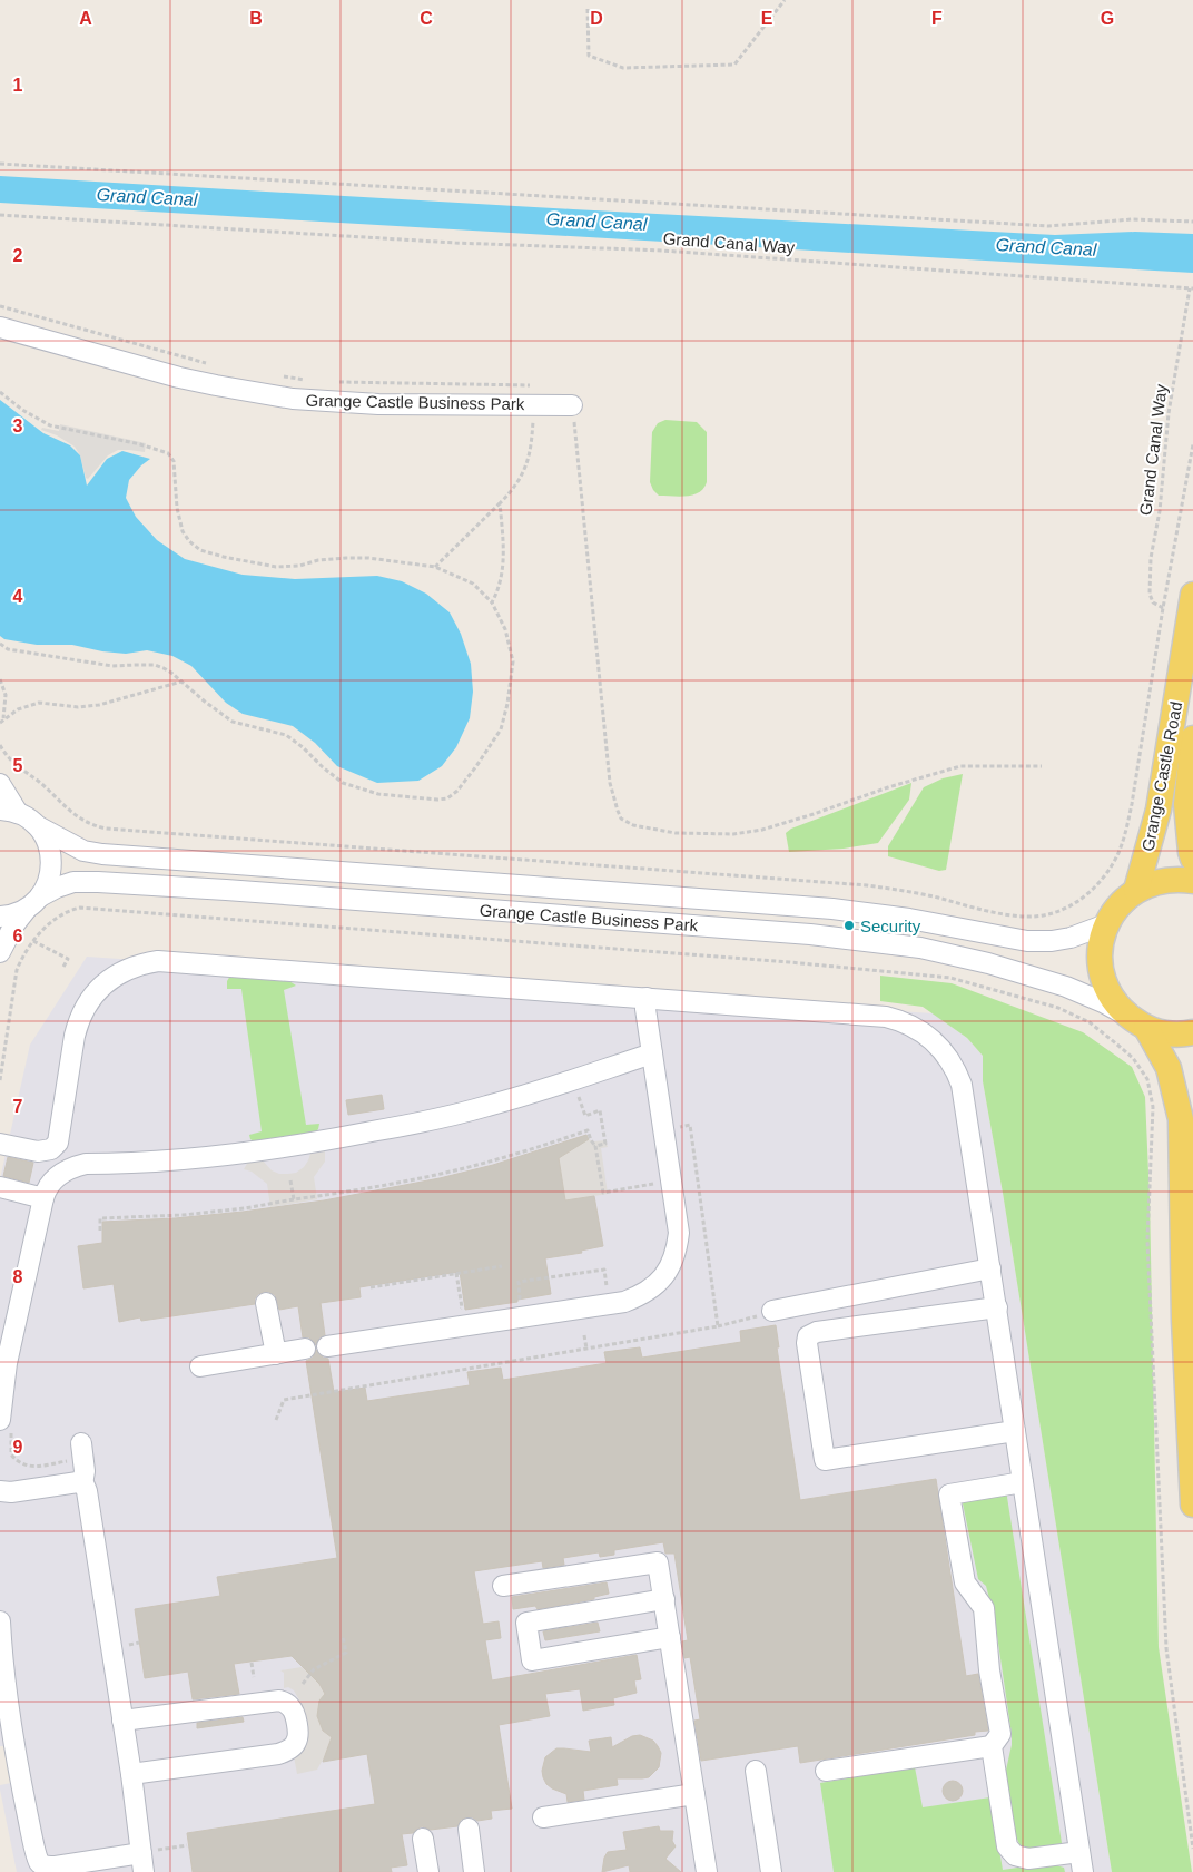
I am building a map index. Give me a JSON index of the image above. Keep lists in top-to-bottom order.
{
  "streets": {
    "main road": ["Grange Castle Road"],
    "street": ["Grange Castle Business Park"],
    "path": ["Grand Canal Way"]
  },
  "water": ["Grand Canal"],
  "places": ["Security"],
  "grid": {
    "columns": [
      "A",
      "B",
      "C",
      "D",
      "E",
      "F",
      "G"
    ],
    "rows": [
      "1",
      "2",
      "3",
      "4",
      "5",
      "6",
      "7",
      "8",
      "9"
    ]
  }
}
